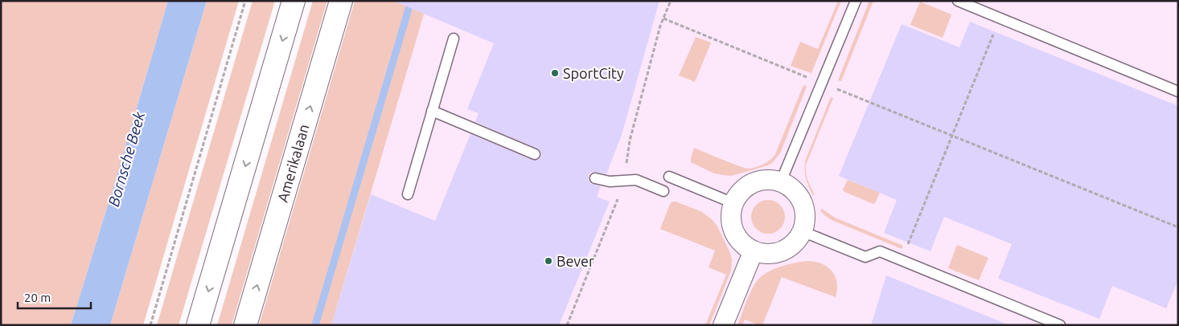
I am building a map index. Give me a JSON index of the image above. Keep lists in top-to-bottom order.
{
  "streets": {
    "main road": ["Amerikalaan"]
  },
  "water": ["Bornsche Beek"],
  "places": ["SportCity", "Bever"],
  "scale_bar": "20 m"
}
